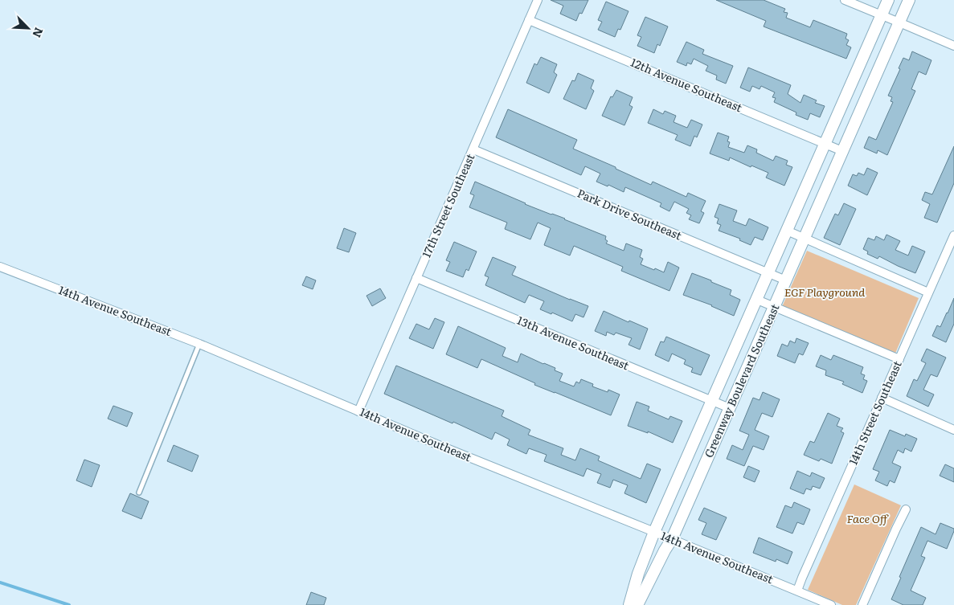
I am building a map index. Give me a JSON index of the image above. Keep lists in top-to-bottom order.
{
  "streets": {
    "street": [
      "12th Avenue Southeast",
      "17th Street Southeast",
      "Park Drive Southeast",
      "14th Avenue Southeast",
      "13th Avenue Southeast",
      "Greenway Boulevard Southeast",
      "14th Street Southeast"
    ]
  },
  "crossings": [
    ["12th Avenue Southeast", "17th Street Southeast"],
    ["12th Avenue Southeast", "Greenway Boulevard Southeast"],
    ["17th Street Southeast", "Park Drive Southeast"],
    ["17th Street Southeast", "14th Avenue Southeast"],
    ["17th Street Southeast", "13th Avenue Southeast"],
    ["Park Drive Southeast", "Greenway Boulevard Southeast"],
    ["14th Avenue Southeast", "Greenway Boulevard Southeast"],
    ["14th Avenue Southeast", "14th Street Southeast"],
    ["13th Avenue Southeast", "Greenway Boulevard Southeast"]
  ],
  "parks": ["EGF Playground", "Face Off"],
  "north": "bottom right"
}
